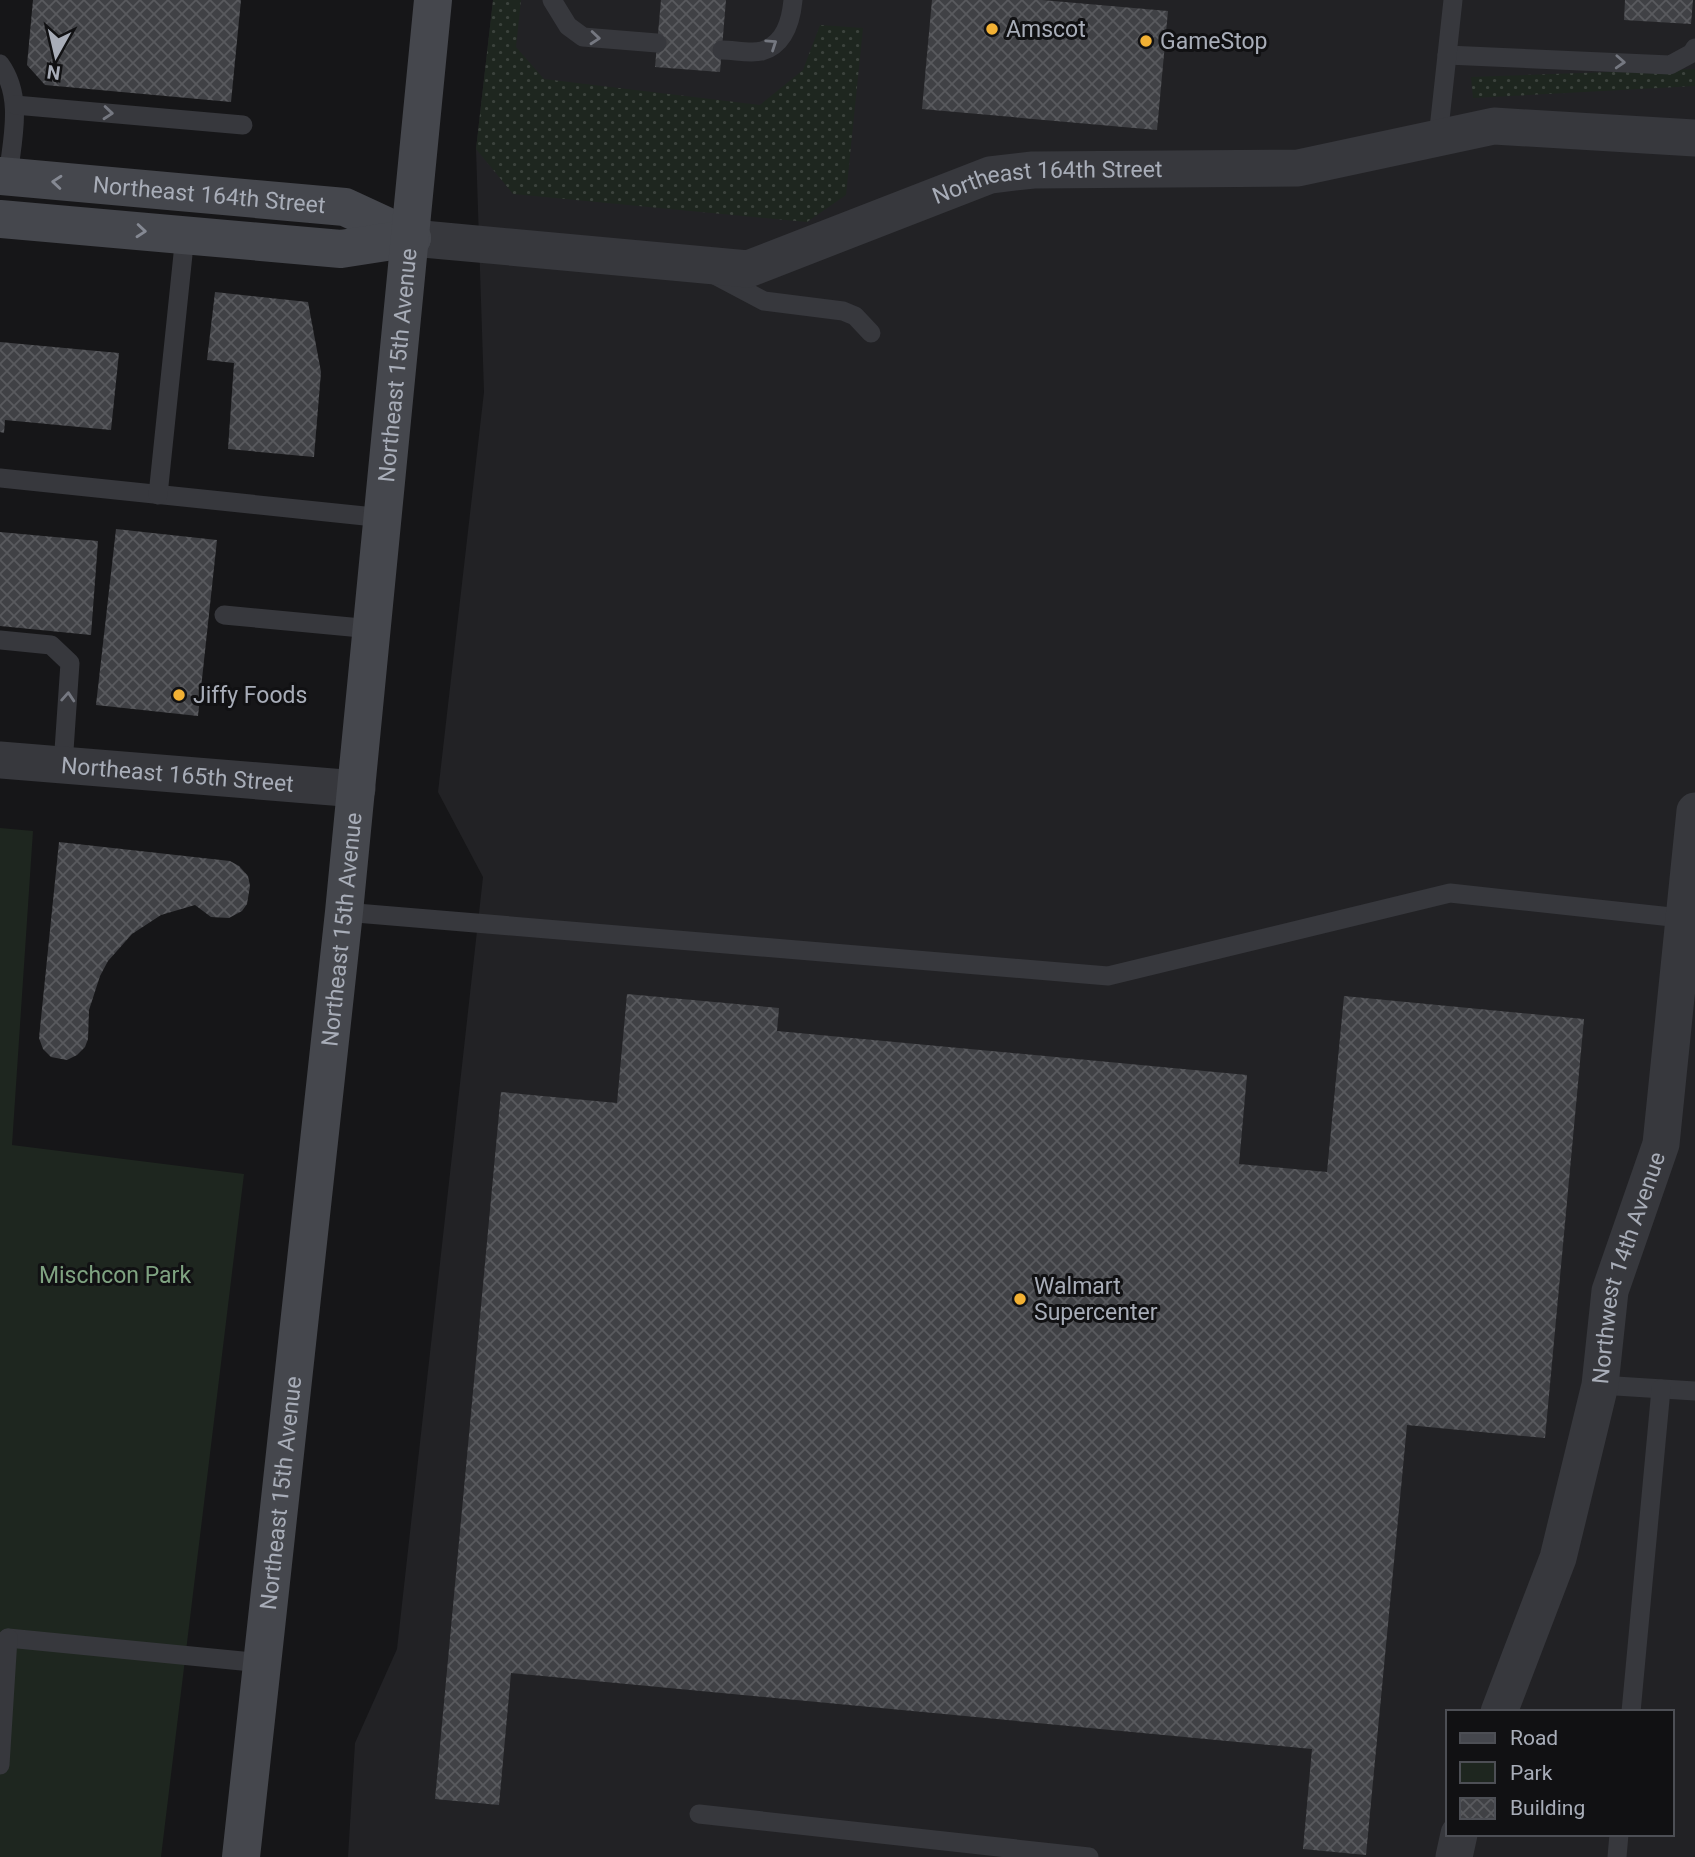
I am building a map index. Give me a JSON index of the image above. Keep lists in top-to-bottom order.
{
  "streets": {
    "street": [
      "Northeast 164th Street",
      "Northeast 15th Avenue",
      "Northeast 165th Street",
      "Northwest 14th Avenue"
    ]
  },
  "crossings": [
    ["Northeast 164th Street", "Northeast 15th Avenue"],
    ["Northeast 15th Avenue", "Northeast 165th Street"]
  ],
  "parks": ["Mischcon Park"],
  "places": [
    "Amscot",
    "GameStop",
    "Jiffy Foods",
    "Walmart Supercenter"
  ],
  "legend": ["Road", "Park", "Building"],
  "north": "bottom"
}
